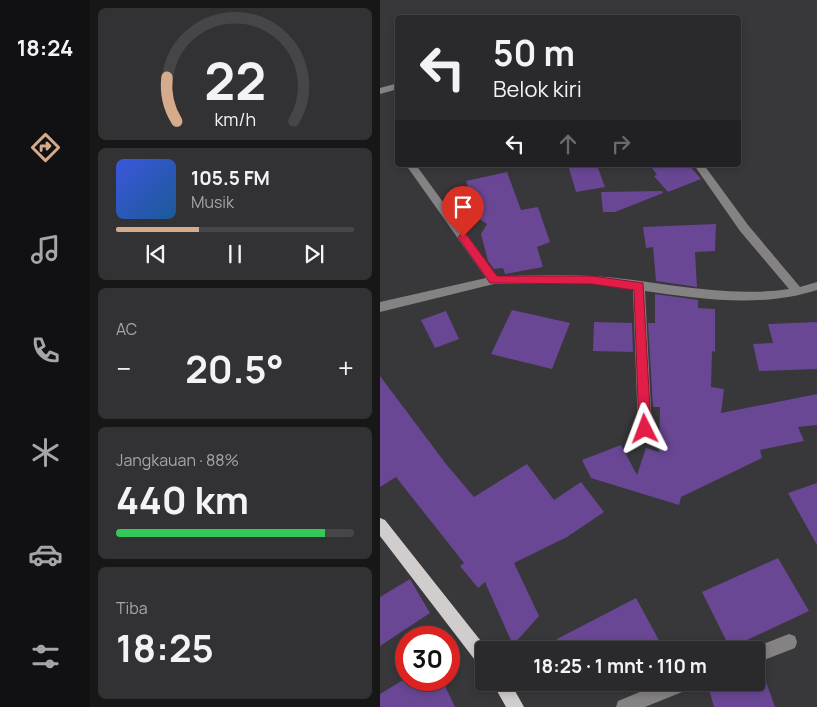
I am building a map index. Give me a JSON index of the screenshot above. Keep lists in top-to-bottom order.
{
  "page": {
    "tabs": "18:24",
    "turn": ["50 m", "Belok kiri"],
    "song": ["105.5 FM", "Musik"],
    "tile": [
      "AC",
      ["Jangkauan · 88%", "440 km"],
      ["Tiba", "18:25"]
    ],
    "heat": ["−", "20.5°", "+"],
    "limit": "30",
    "trip": "18:25 · 1 mnt · 110 m",
    "gauge": ["22", "km/h"]
  }
}
